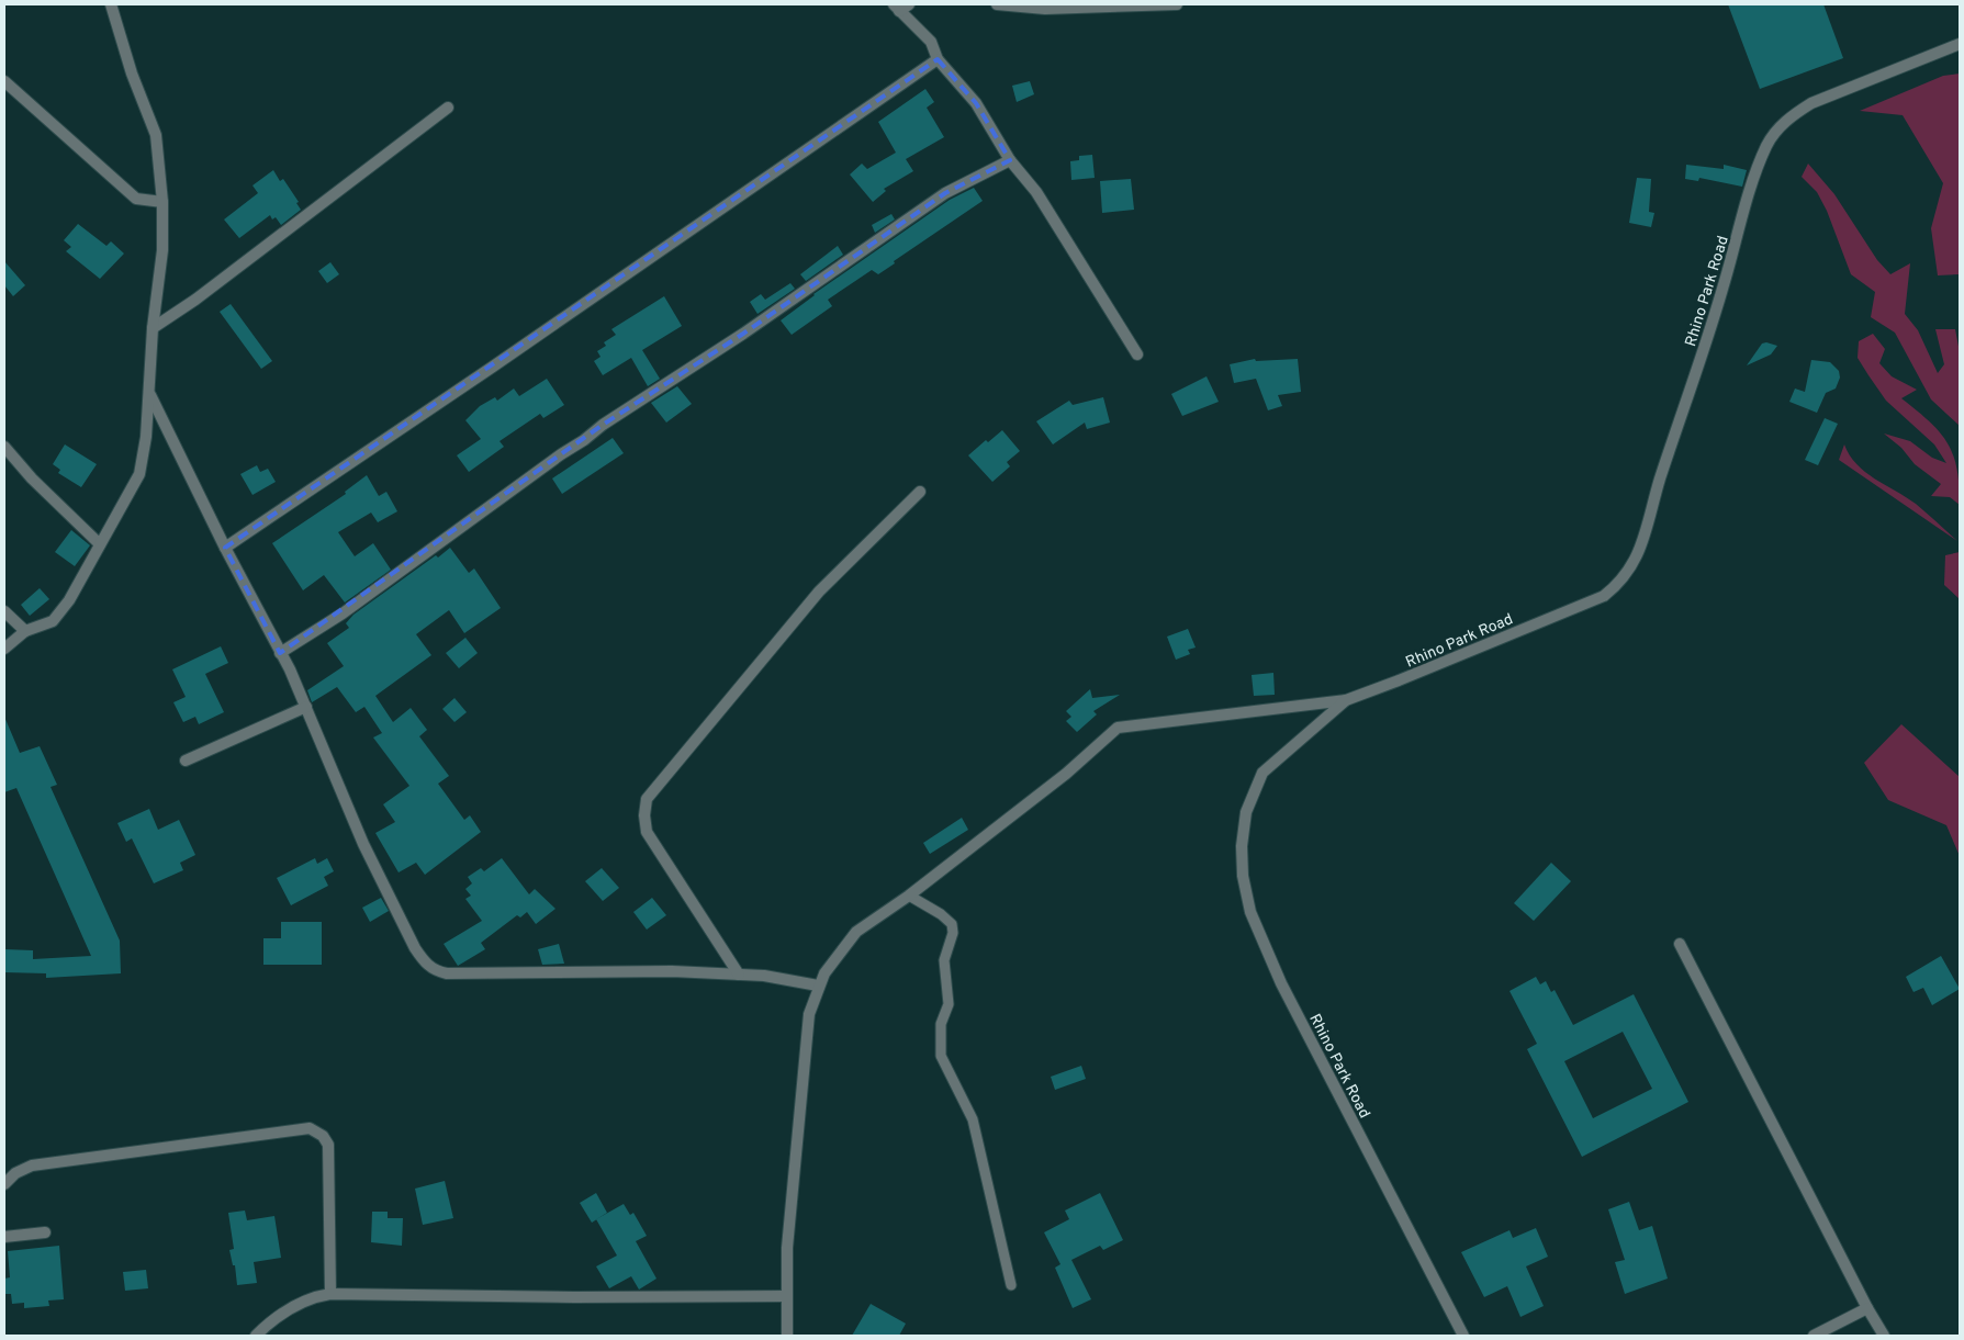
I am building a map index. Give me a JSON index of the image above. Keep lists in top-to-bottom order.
{
  "streets": {
    "street": ["Rhino Park Road"]
  }
}
